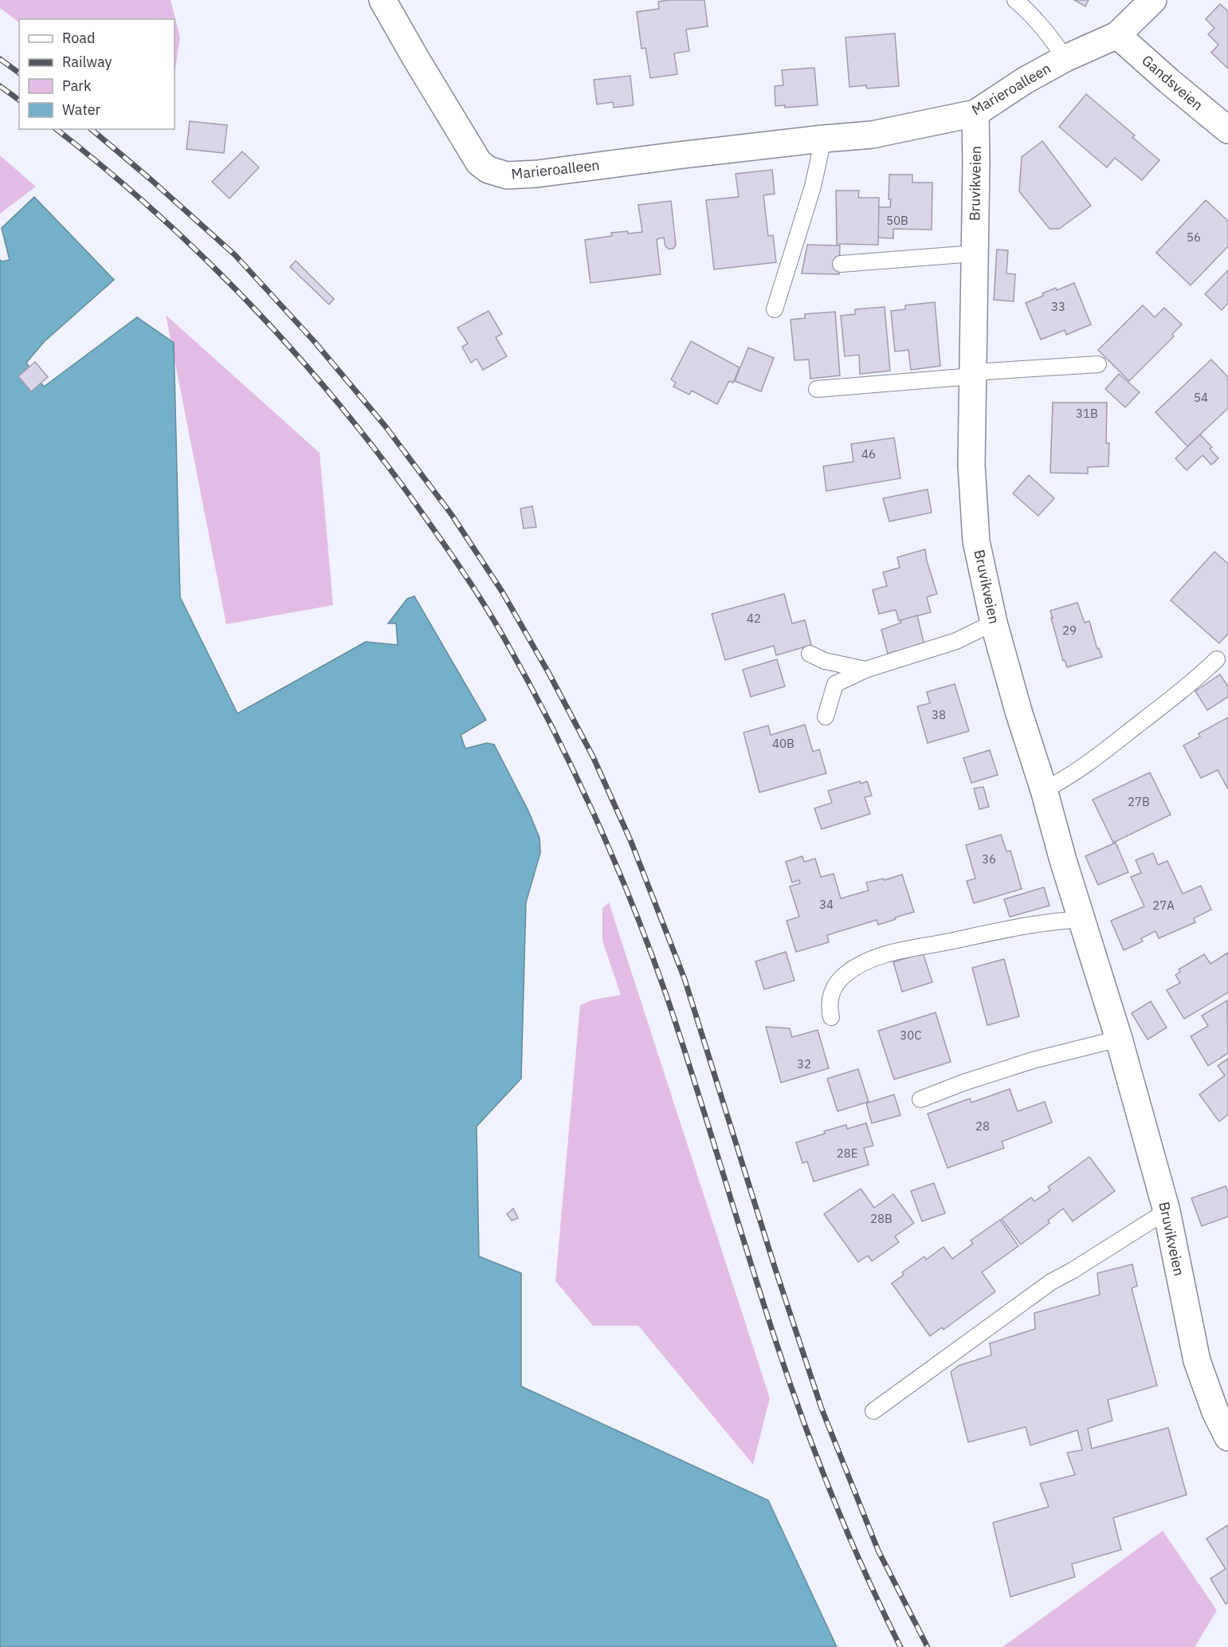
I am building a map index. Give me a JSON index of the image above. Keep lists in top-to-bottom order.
{
  "streets": {
    "street": ["Gandsveien", "Marieroalleen", "Bruvikveien"]
  },
  "crossings": [
    ["Gandsveien", "Marieroalleen"],
    ["Marieroalleen", "Bruvikveien"]
  ],
  "house_numbers": [
    "50B",
    "56",
    "33",
    "54",
    "31B",
    "46",
    "42",
    "29",
    "38",
    "40B",
    "27B",
    "36",
    "34",
    "27A",
    "30C",
    "32",
    "28",
    "28E",
    "28B"
  ],
  "legend": [
    "Road",
    "Railway",
    "Park",
    "Water"
  ]
}
